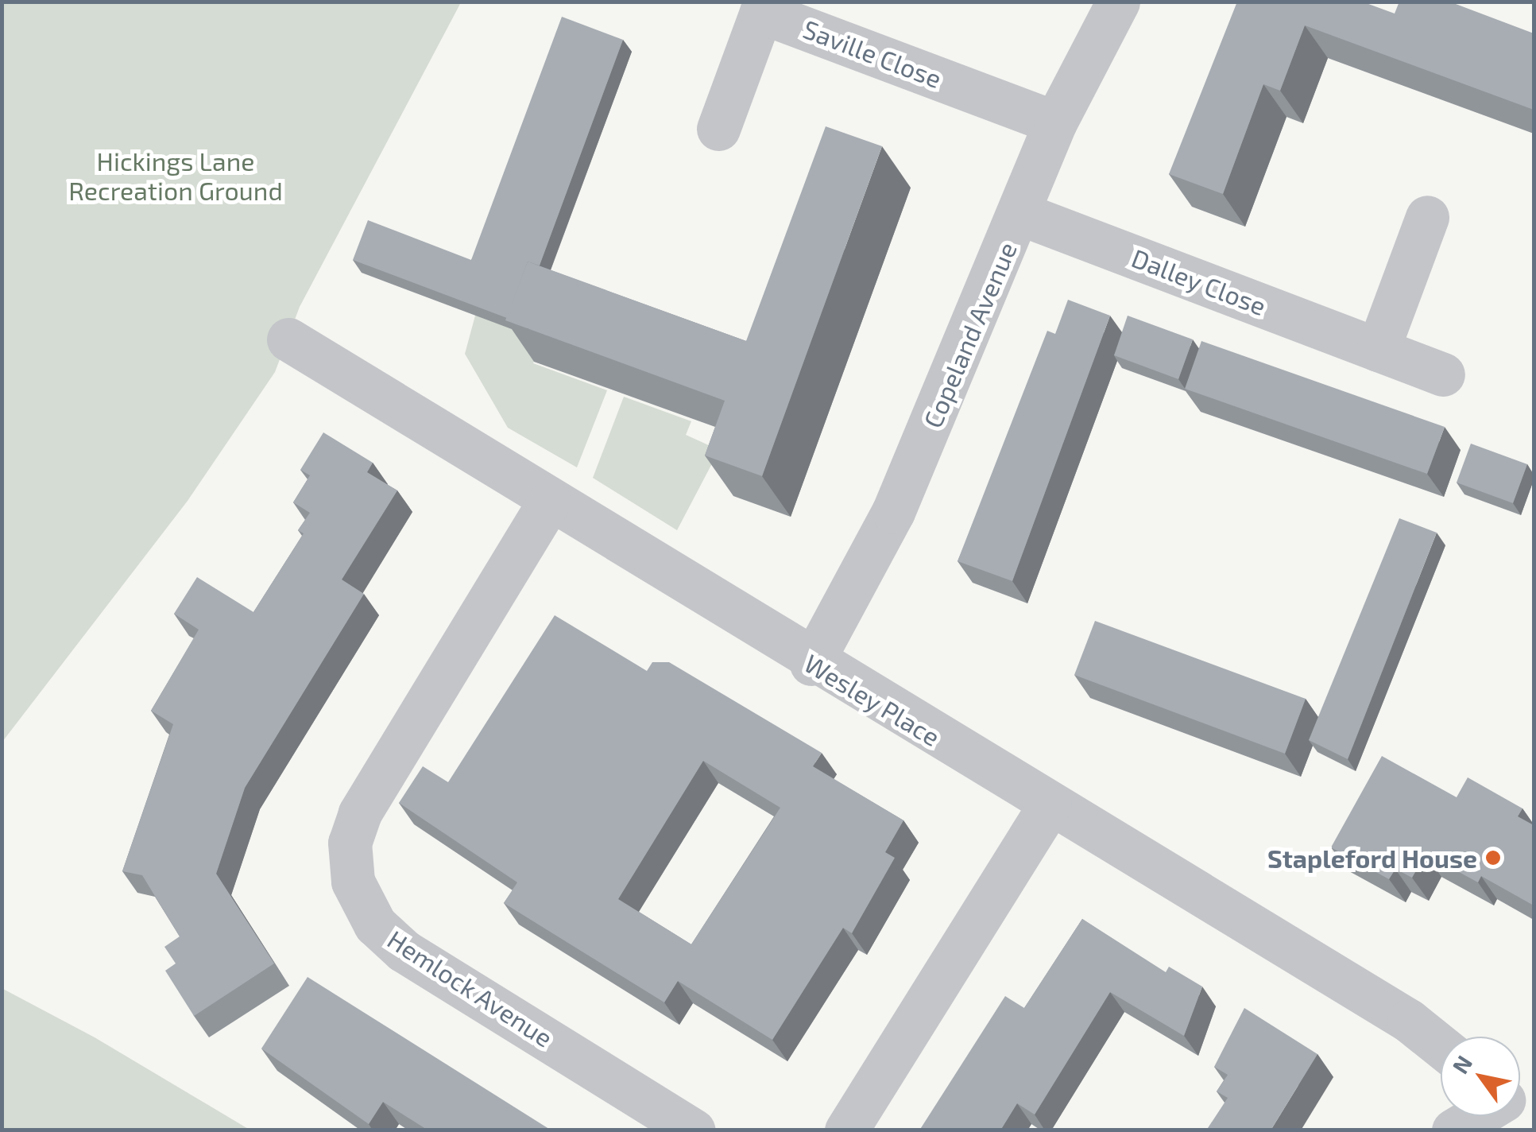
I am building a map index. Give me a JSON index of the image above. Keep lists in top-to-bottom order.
{
  "streets": {
    "street": [
      "Saville Close",
      "Dalley Close",
      "Copeland Avenue",
      "Wesley Place",
      "Hemlock Avenue"
    ]
  },
  "crossings": [
    ["Saville Close", "Copeland Avenue"],
    ["Dalley Close", "Copeland Avenue"],
    ["Copeland Avenue", "Wesley Place"],
    ["Wesley Place", "Hemlock Avenue"]
  ],
  "parks": ["Hickings Lane Recreation Ground"],
  "places": ["Stapleford House"],
  "north": "top left"
}
